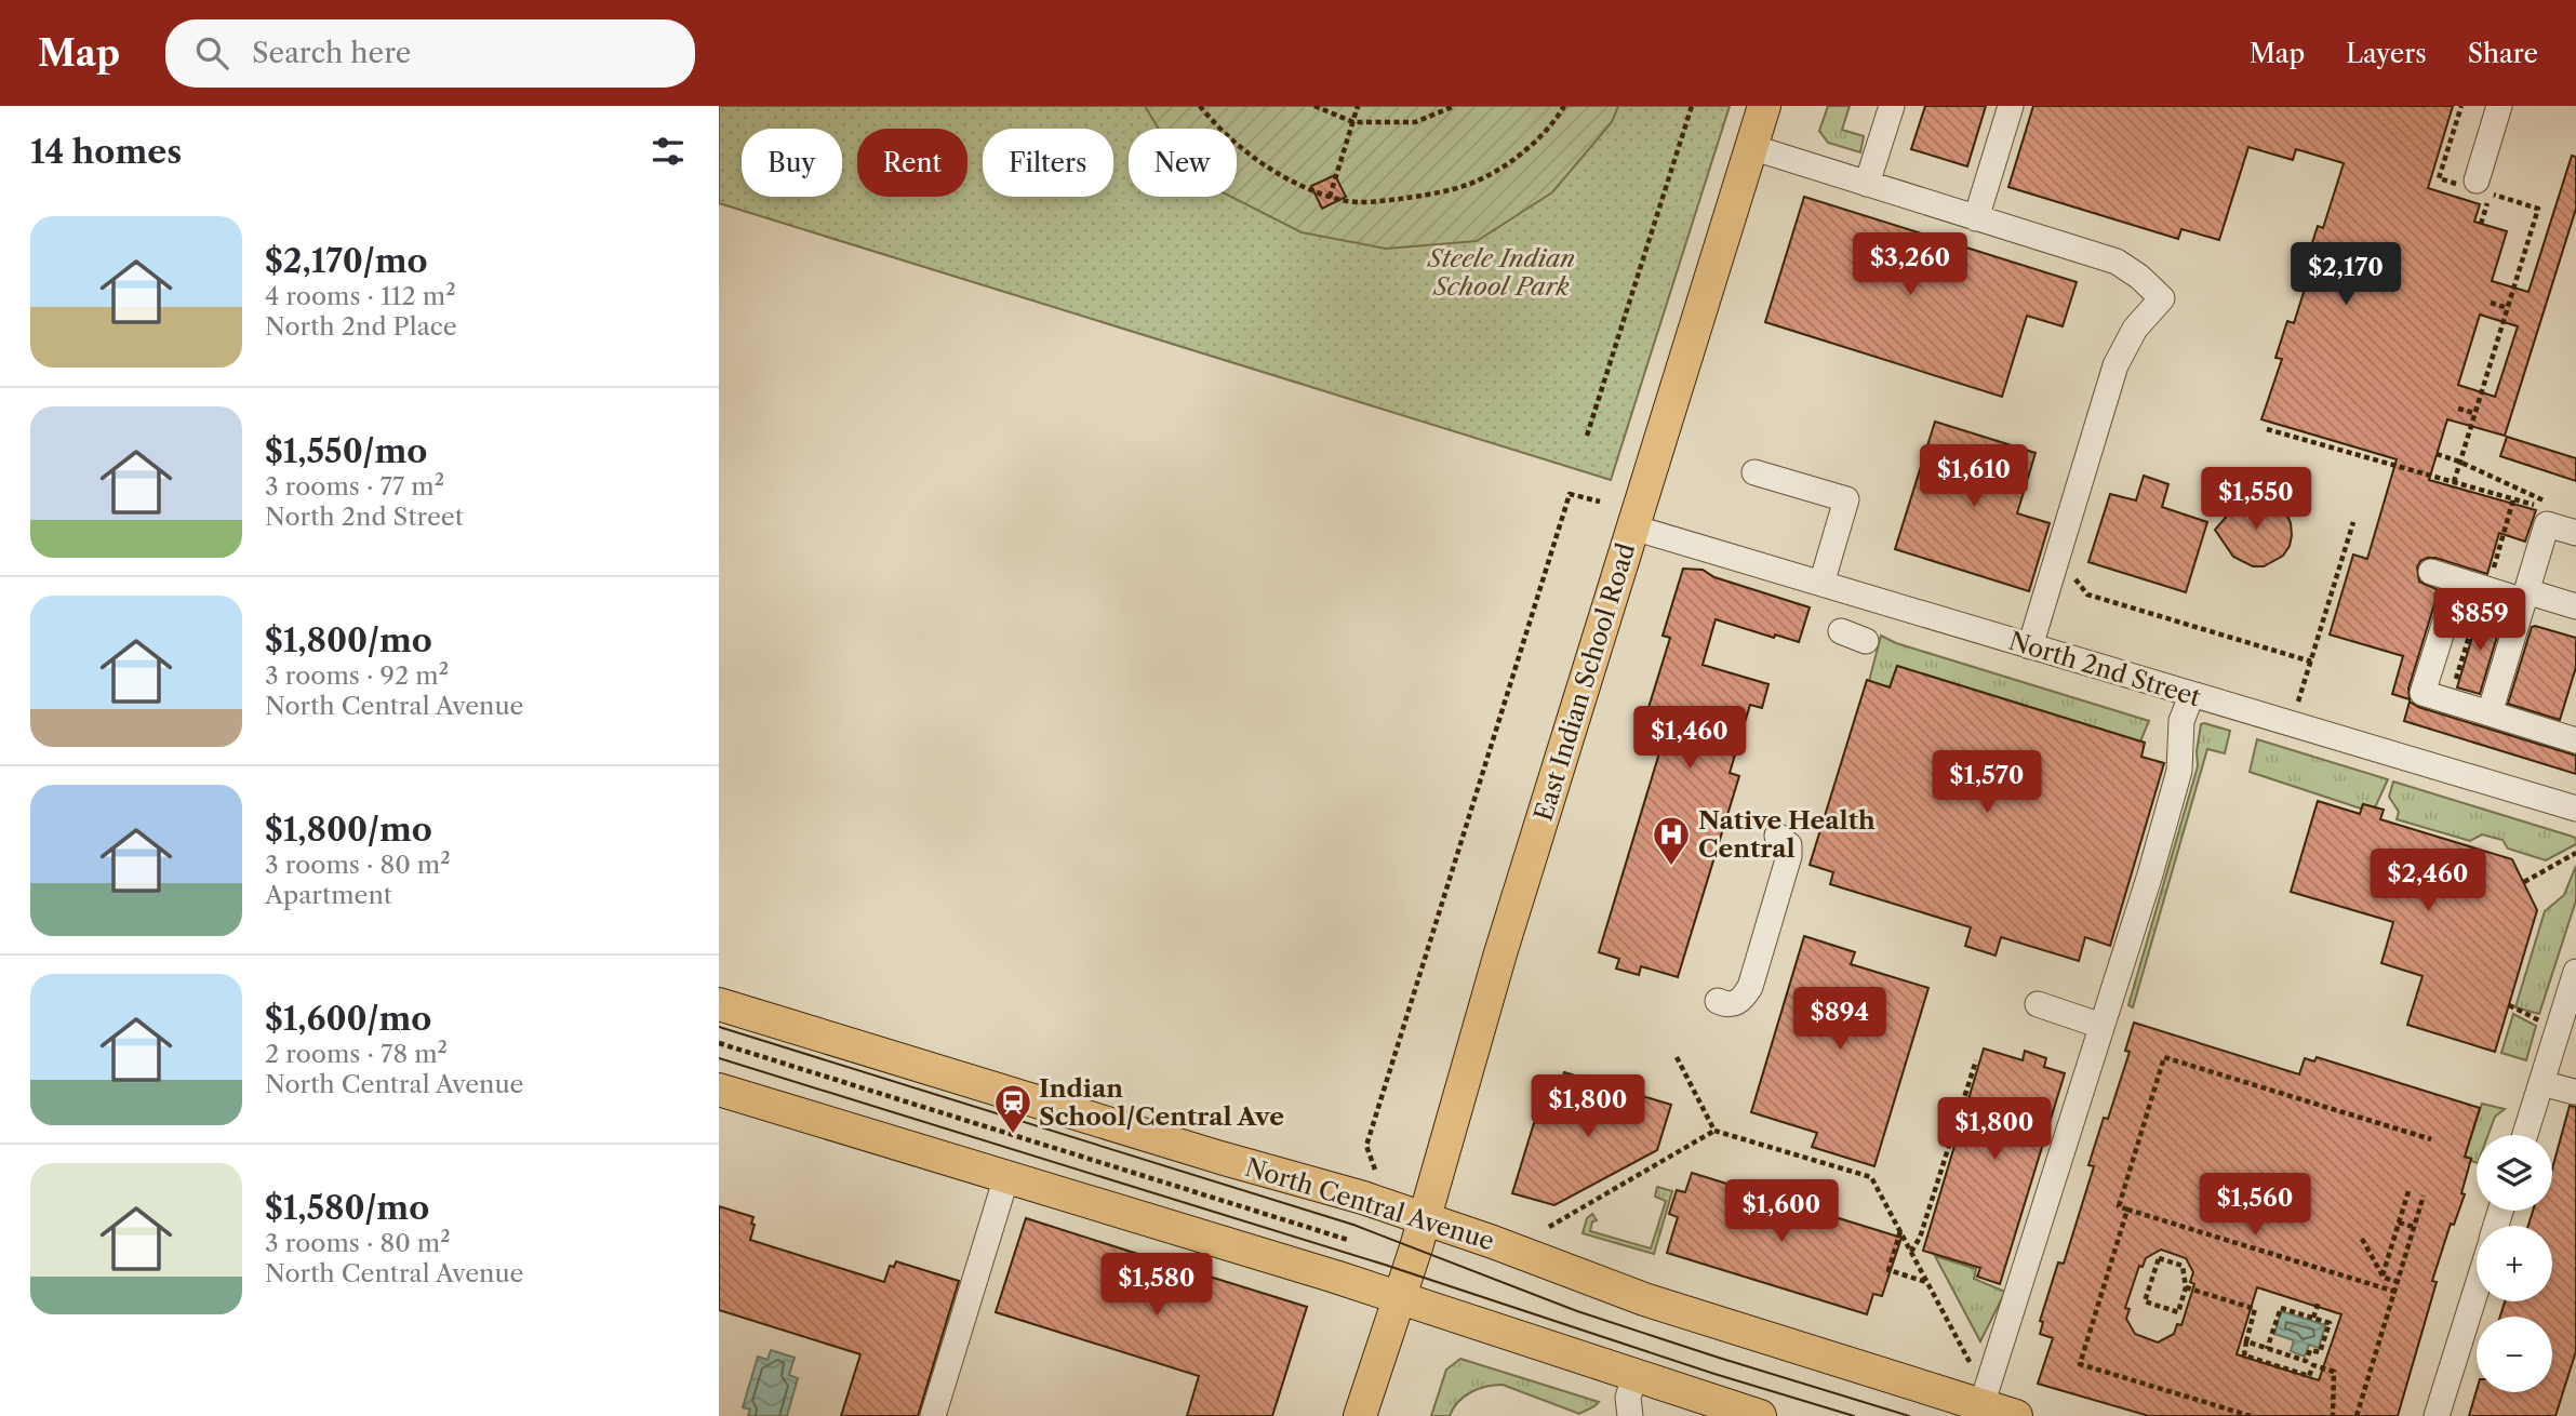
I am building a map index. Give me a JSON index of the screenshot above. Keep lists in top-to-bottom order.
{
  "streets": {
    "main road": ["East Indian School Road", "North Central Avenue"],
    "street": ["North 2nd Street"]
  },
  "crossings": [
    ["North 2nd Street", "East Indian School Road"],
    ["East Indian School Road", "North Central Avenue"]
  ],
  "parks": ["Steele Indian School Park"],
  "places": {
    "hospital": ["Native Health Central"],
    "station": ["Indian School/Central Ave"]
  },
  "page": {
    "header": "Map",
    "search": "Search here",
    "nav": ["Map", "Layers", "Share"],
    "heading": "14 homes",
    "chip": [
      "Buy",
      "Rent",
      "Filters",
      "New"
    ],
    "list": [
      {
        "name": "$2,170/mo",
        "note": "4 rooms · 112 m² · North 2nd Place"
      },
      {
        "name": "$1,550/mo",
        "note": "3 rooms · 77 m² · North 2nd Street"
      },
      {
        "name": "$1,800/mo",
        "note": "3 rooms · 92 m² · North Central Avenue"
      },
      {
        "name": "$1,800/mo",
        "note": "3 rooms · 80 m² · Apartment"
      },
      {
        "name": "$1,600/mo",
        "note": "2 rooms · 78 m² · North Central Avenue"
      },
      {
        "name": "$1,580/mo",
        "note": "3 rooms · 80 m² · North Central Avenue"
      }
    ],
    "price": [
      "$3,260",
      "$2,170",
      "$1,610",
      "$1,550",
      "$859",
      "$1,460",
      "$1,570",
      "$2,460",
      "$894",
      "$1,800",
      "$1,800",
      "$1,560",
      "$1,600",
      "$1,580"
    ],
    "map_buttons": ["+", "−"]
  }
}
